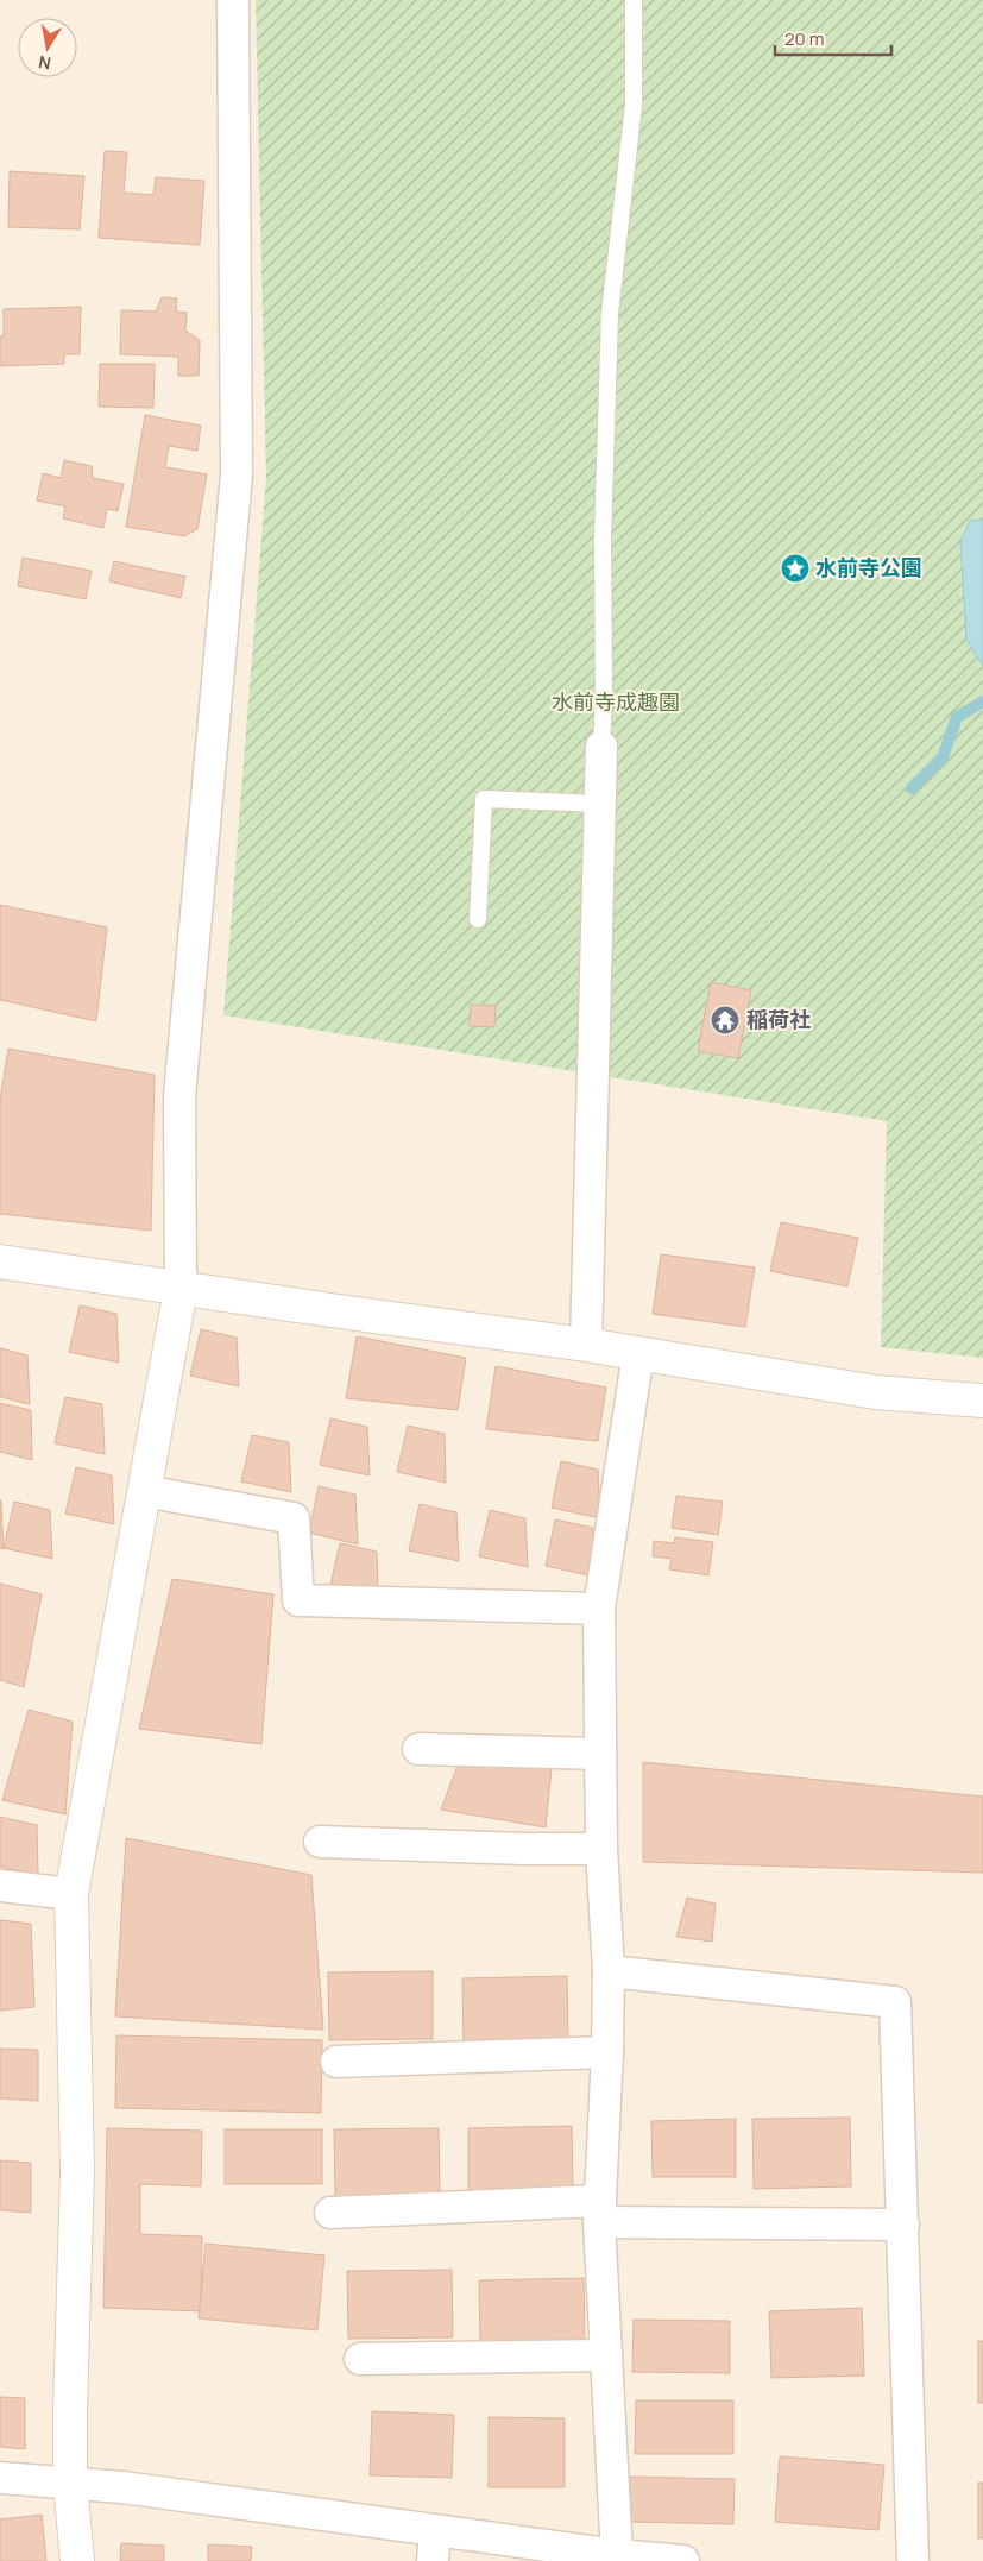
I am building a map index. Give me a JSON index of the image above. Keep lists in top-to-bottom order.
{
  "parks": ["水前寺成趣園"],
  "places": {
    "place": ["水前寺公園"],
    "temple": ["稲荷社"]
  },
  "scale_bar": "20 m",
  "north": "bottom"
}
